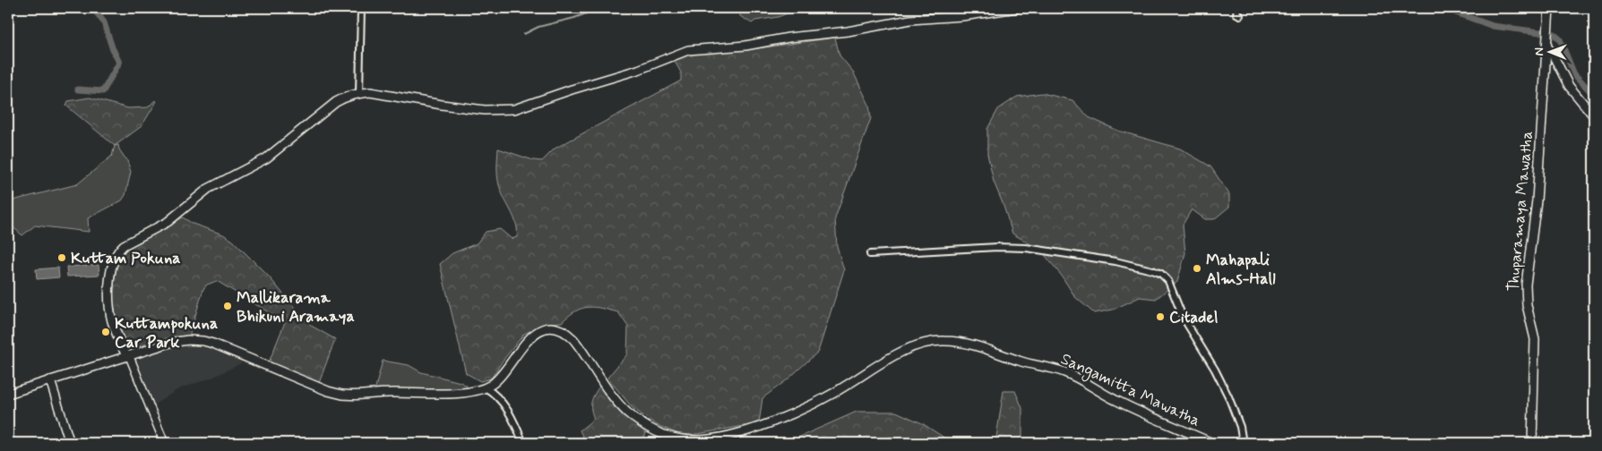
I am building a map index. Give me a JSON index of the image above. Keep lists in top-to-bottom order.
{
  "streets": {
    "main road": ["Thuparamaya Mawatha", "Sangamitta Mawatha"]
  },
  "places": [
    "Kuttam Pokuna",
    "Mahapali Alms-Hall",
    "Mallikarama Bhikuni Aramaya",
    "Citadel",
    "Kuttampokuna Car Park"
  ],
  "north": "left"
}
